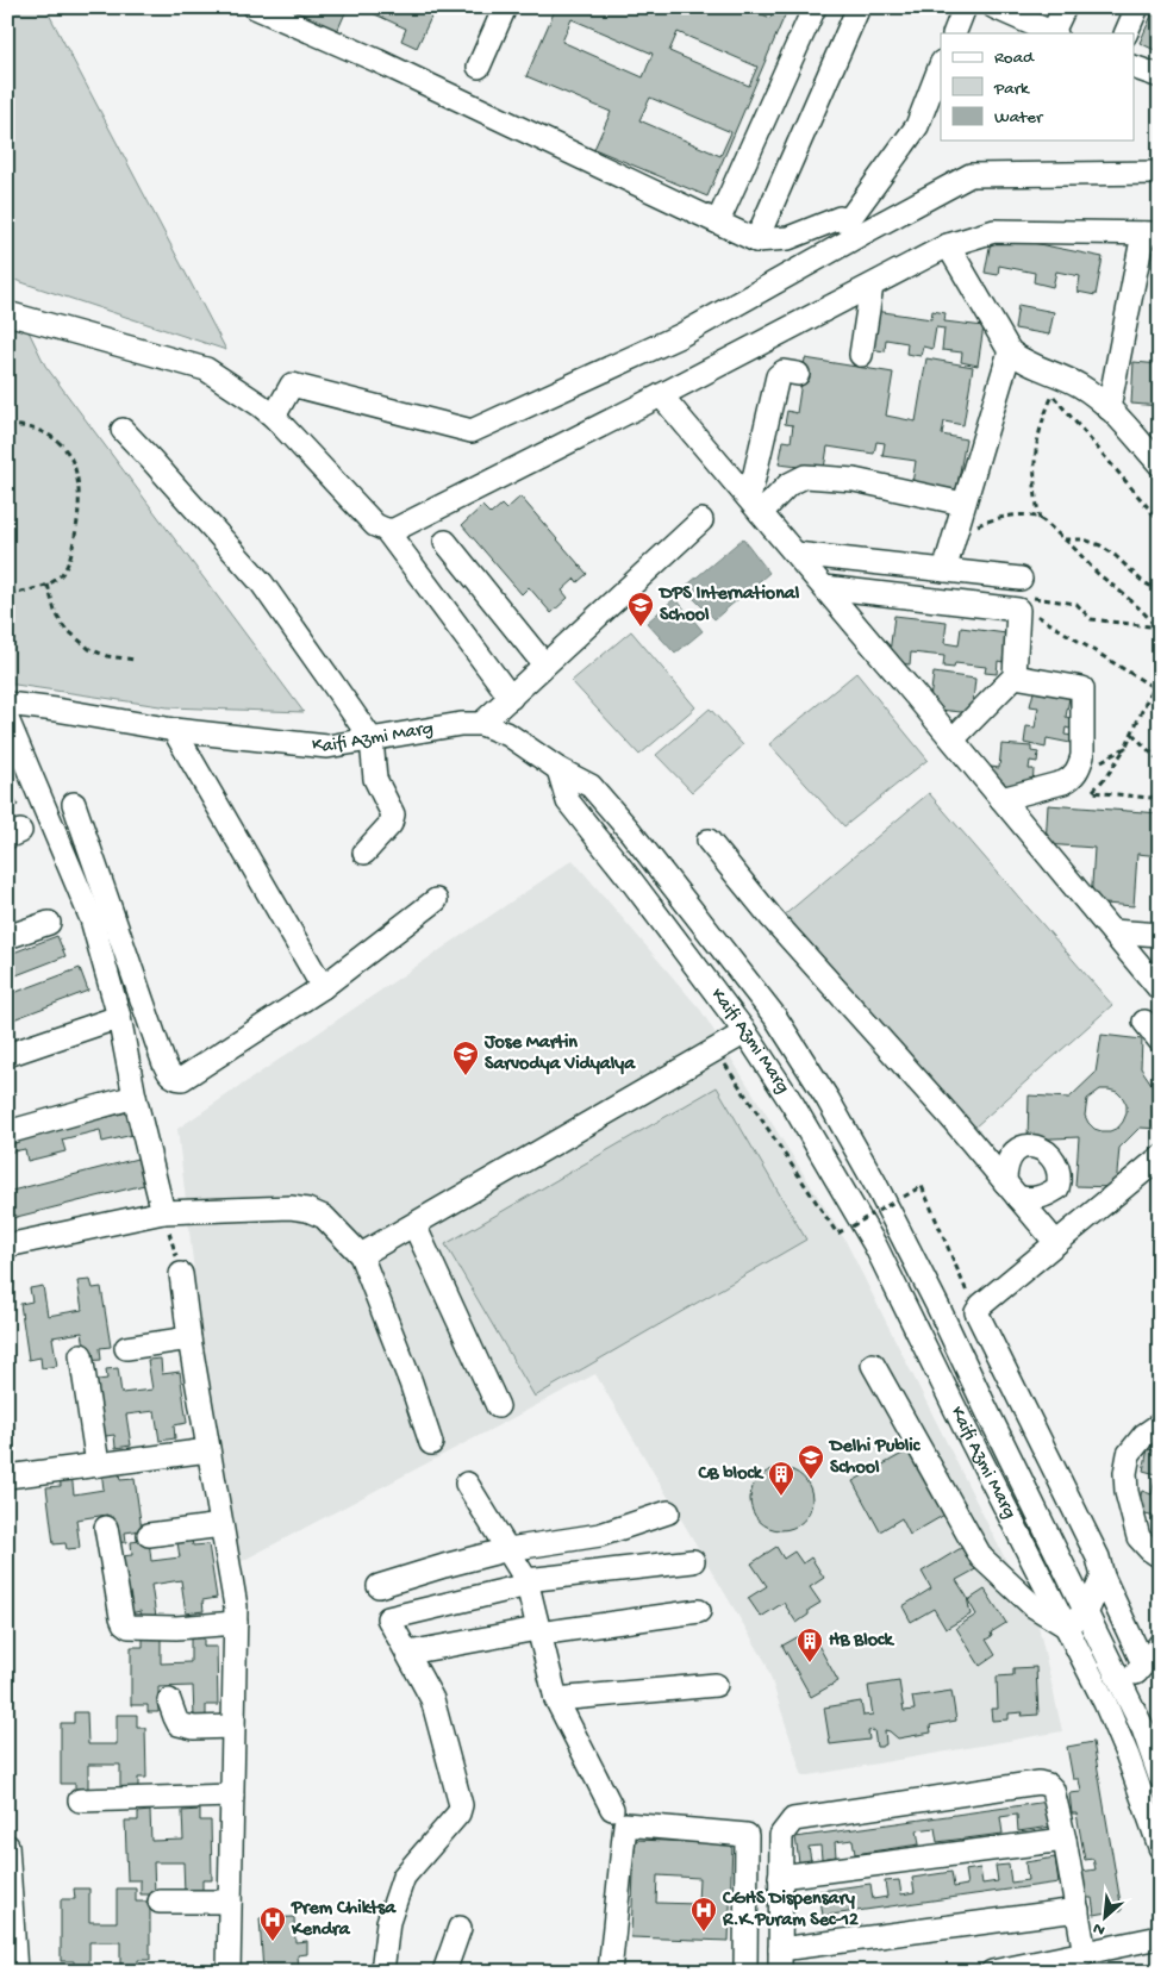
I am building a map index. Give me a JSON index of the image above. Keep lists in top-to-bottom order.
{
  "streets": {
    "street": ["Kaifi Azmi Marg"]
  },
  "places": {
    "school or university": ["DPS International School", "Jose Martin Sarvodya Vidyalya", "Delhi Public School"],
    "building": ["CB block", "HB Block"],
    "hospital": ["CGHS Dispensary R.K.Puram Sec-12", "Prem Chiktsa Kendra"]
  },
  "legend": ["Road", "Park", "Water"],
  "north": "bottom left"
}
